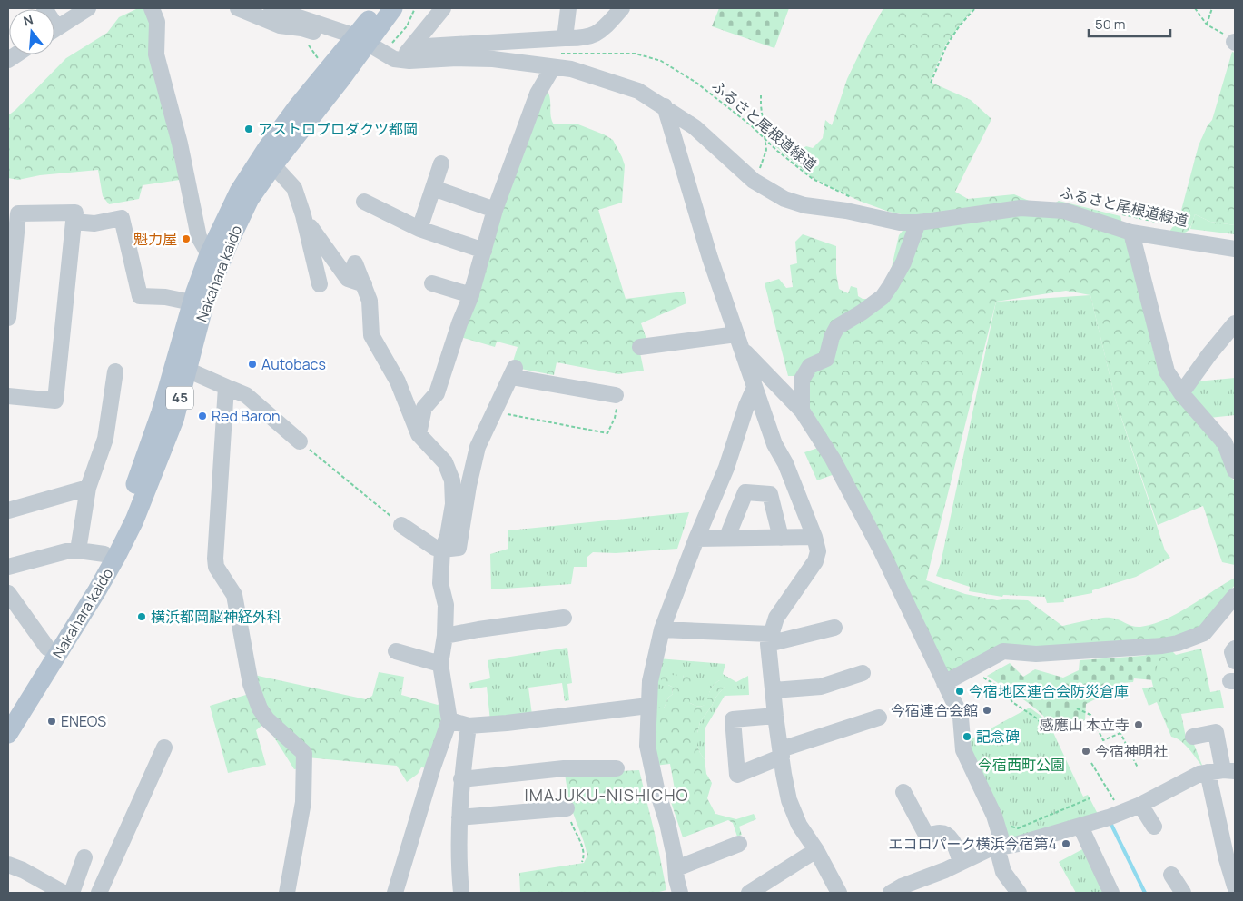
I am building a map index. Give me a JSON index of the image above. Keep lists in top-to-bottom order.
{
  "streets": {
    "main road": ["Nakahara kaido", "45"],
    "path": ["ふるさと尾根道緑道"]
  },
  "districts": ["IMAJUKU-NISHICHO"],
  "parks": ["今宿西町公園"],
  "places": [
    "アストロプロダクツ都岡",
    "魁力屋",
    "Autobacs",
    "Red Baron",
    "横浜都岡脳神経外科",
    "今宿地区連合会防災倉庫",
    "今宿連合会館",
    "ENEOS",
    "感應山 本立寺",
    "記念碑",
    "今宿神明社",
    "エコロパーク横浜今宿第4"
  ],
  "scale_bar": "50 m",
  "north": "top"
}
